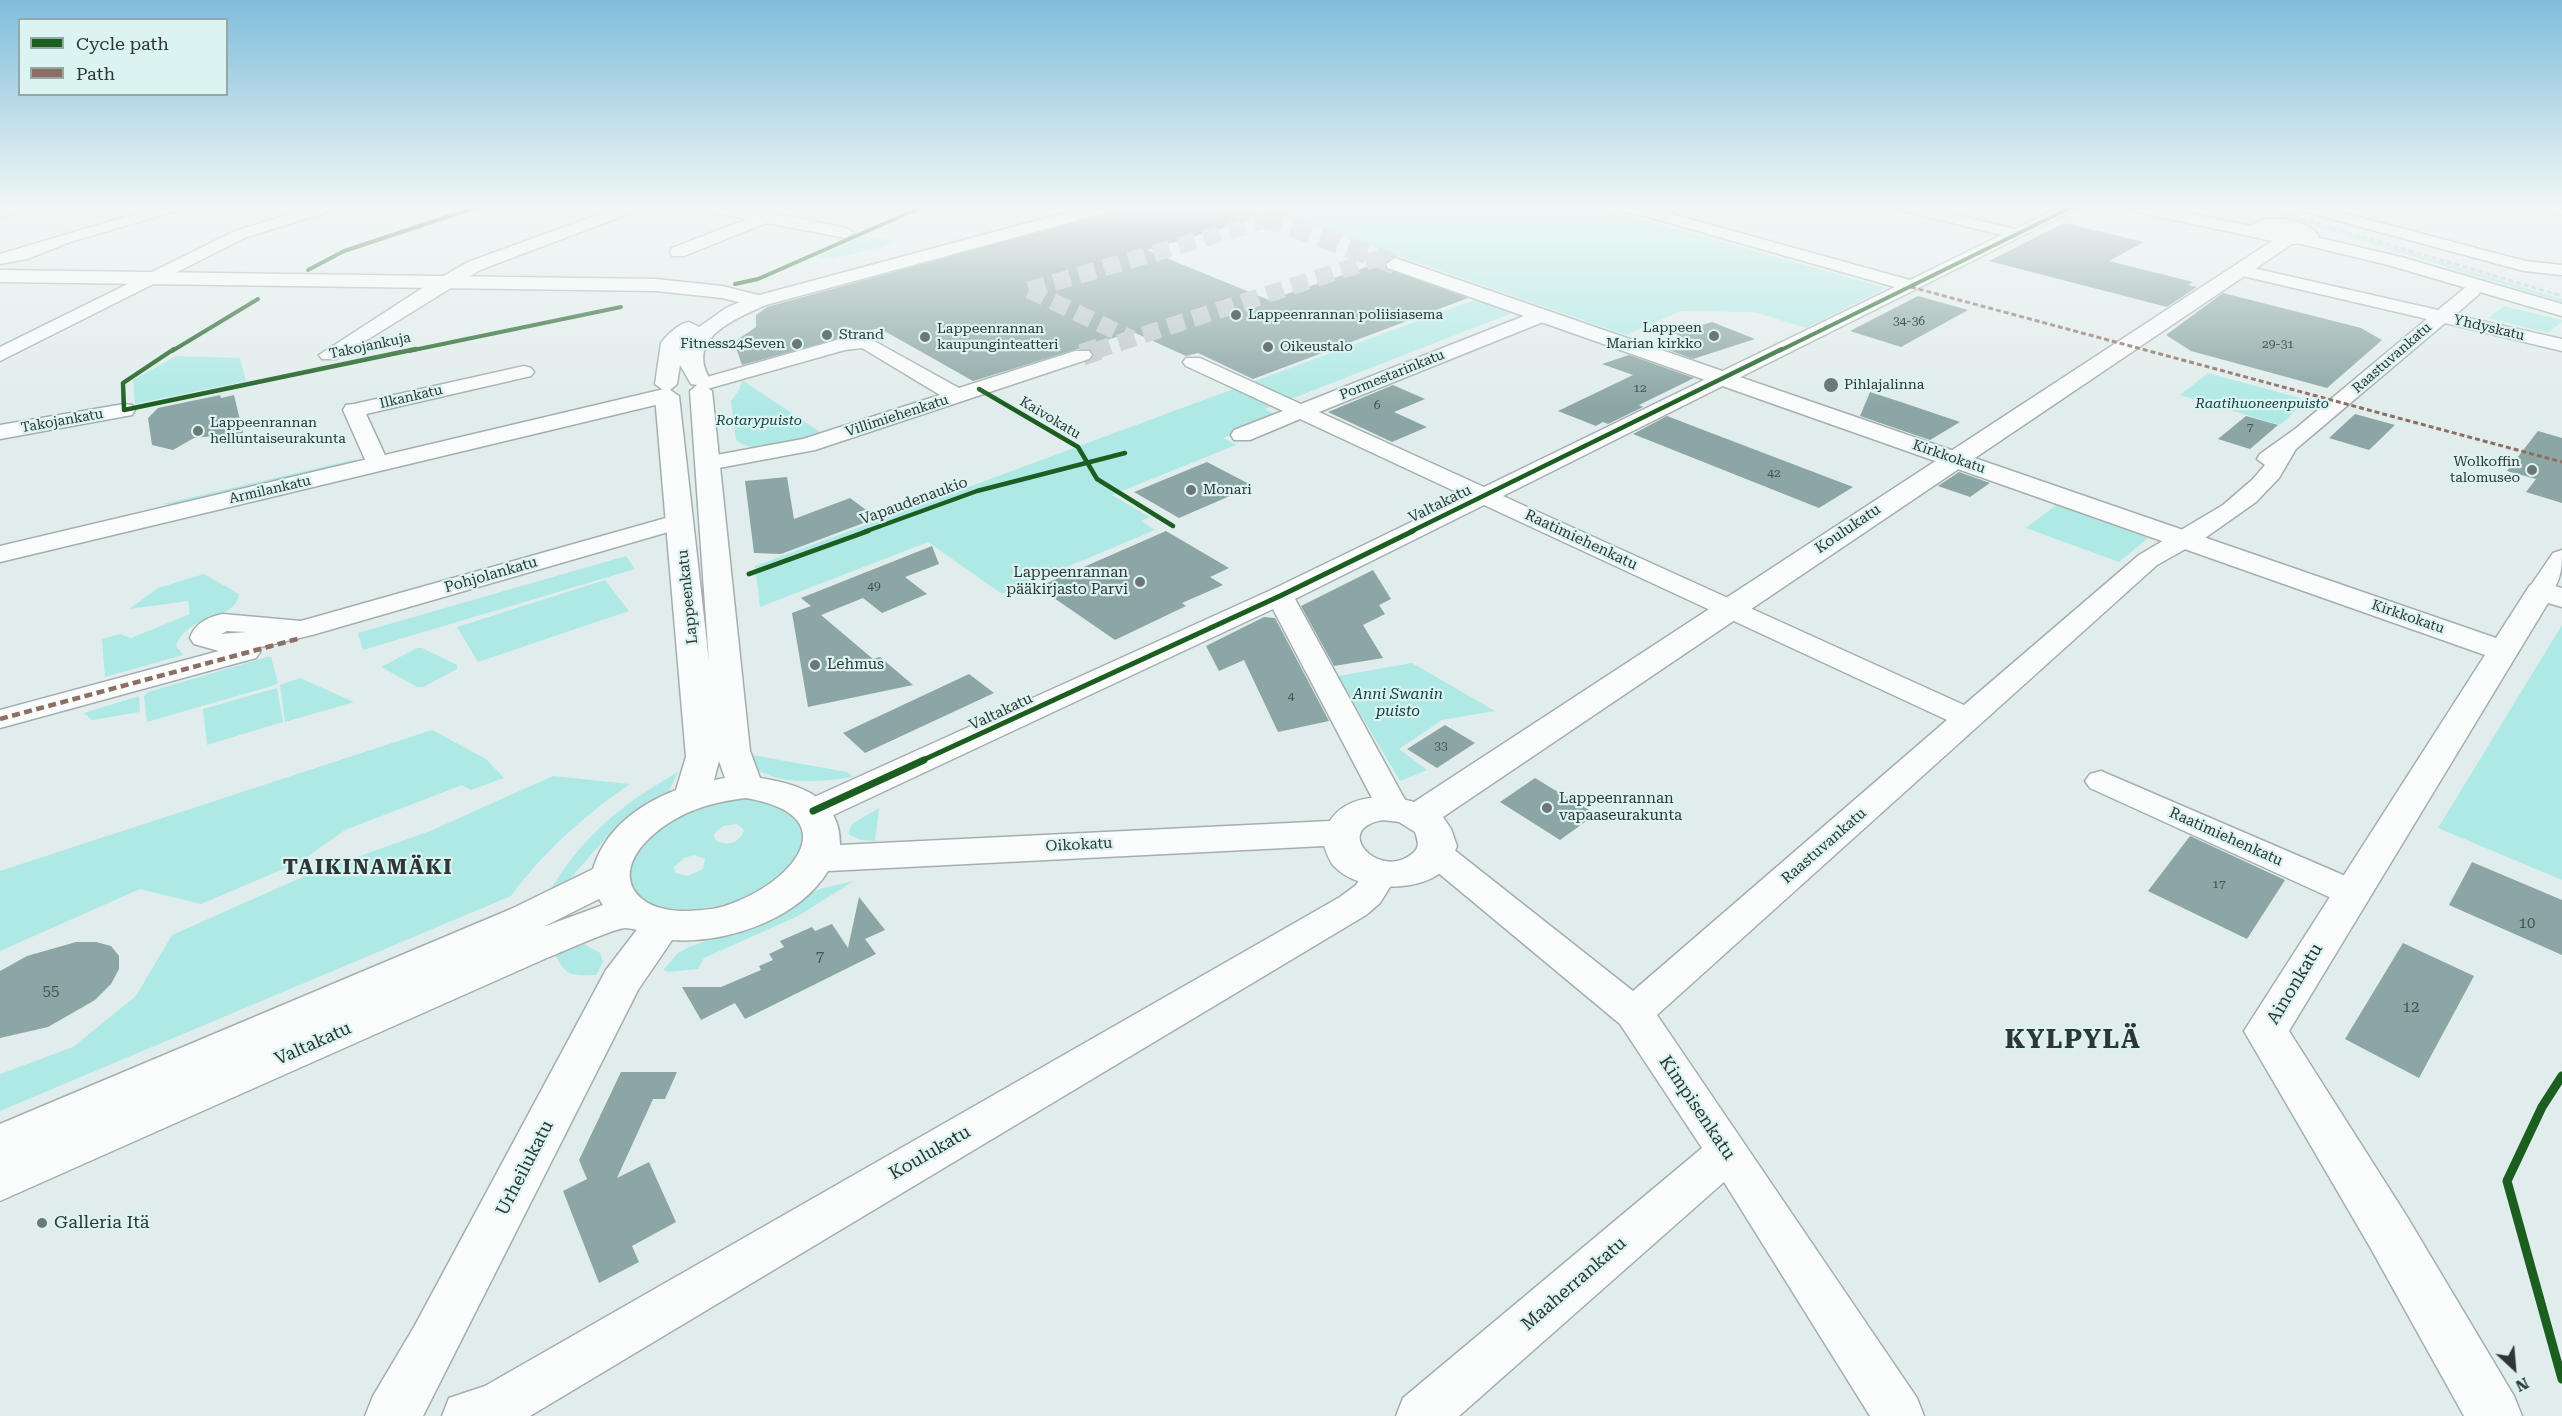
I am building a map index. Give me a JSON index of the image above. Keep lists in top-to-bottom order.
{
  "streets": {
    "main road": [
      "Kirkkokatu",
      "Armilankatu",
      "Valtakatu",
      "Koulukatu",
      "Lappeenkatu",
      "Oikokatu",
      "Ainonkatu",
      "Urheilukatu"
    ],
    "street": [
      "Yhdyskatu",
      "Raastuvankatu",
      "Pormestarinkatu",
      "Ilkankatu",
      "Villimiehenkatu",
      "Takojankatu",
      "Raatimiehenkatu",
      "Pohjolankatu",
      "Kimpisenkatu",
      "Maaherrankatu"
    ],
    "cycle path": ["Takojankuja", "Kaivokatu", "Vapaudenaukio"]
  },
  "crossings": [
    ["Yhdyskatu", "Raastuvankatu"],
    ["Raastuvankatu", "Kirkkokatu"],
    ["Raastuvankatu", "Raatimiehenkatu"],
    ["Raastuvankatu", "Kimpisenkatu"],
    ["Pormestarinkatu", "Kirkkokatu"],
    ["Pormestarinkatu", "Raatimiehenkatu"],
    ["Ilkankatu", "Armilankatu"],
    ["Villimiehenkatu", "Lappeenkatu"],
    ["Kirkkokatu", "Valtakatu"],
    ["Kirkkokatu", "Koulukatu"],
    ["Kirkkokatu", "Ainonkatu"],
    ["Armilankatu", "Lappeenkatu"],
    ["Valtakatu", "Raatimiehenkatu"],
    ["Valtakatu", "Lappeenkatu"],
    ["Valtakatu", "Oikokatu"],
    ["Valtakatu", "Urheilukatu"],
    ["Koulukatu", "Raatimiehenkatu"],
    ["Koulukatu", "Oikokatu"],
    ["Koulukatu", "Kimpisenkatu"],
    ["Raatimiehenkatu", "Ainonkatu"],
    ["Pohjolankatu", "Lappeenkatu"],
    ["Lappeenkatu", "Oikokatu"],
    ["Lappeenkatu", "Urheilukatu"],
    ["Oikokatu", "Kimpisenkatu"],
    ["Oikokatu", "Urheilukatu"],
    ["Kimpisenkatu", "Maaherrankatu"]
  ],
  "districts": ["TAIKINAMÄKI", "KYLPYLÄ"],
  "parks": ["Raatihuoneenpuisto", "Rotarypuisto", "Anni Swanin puisto"],
  "places": [
    "Lappeenrannan poliisiasema",
    "Strand",
    "Lappeen Marian kirkko",
    "Lappeenrannan kaupunginteatteri",
    "Fitness24Seven",
    "Oikeustalo",
    "Pihlajalinna",
    "Lappeenrannan helluntaiseurakunta",
    "Wolkoffin talomuseo",
    "Monari",
    "Lappeenrannan pääkirjasto Parvi",
    "Lehmus",
    "Lappeenrannan vapaaseurakunta",
    "Galleria Itä"
  ],
  "house_numbers": [
    "34-36",
    "29-31",
    "12",
    "6",
    "7",
    "42",
    "49",
    "4",
    "33",
    "17",
    "10",
    "7",
    "55",
    "12"
  ],
  "legend": ["Cycle path", "Path"],
  "north": "bottom right"
}
